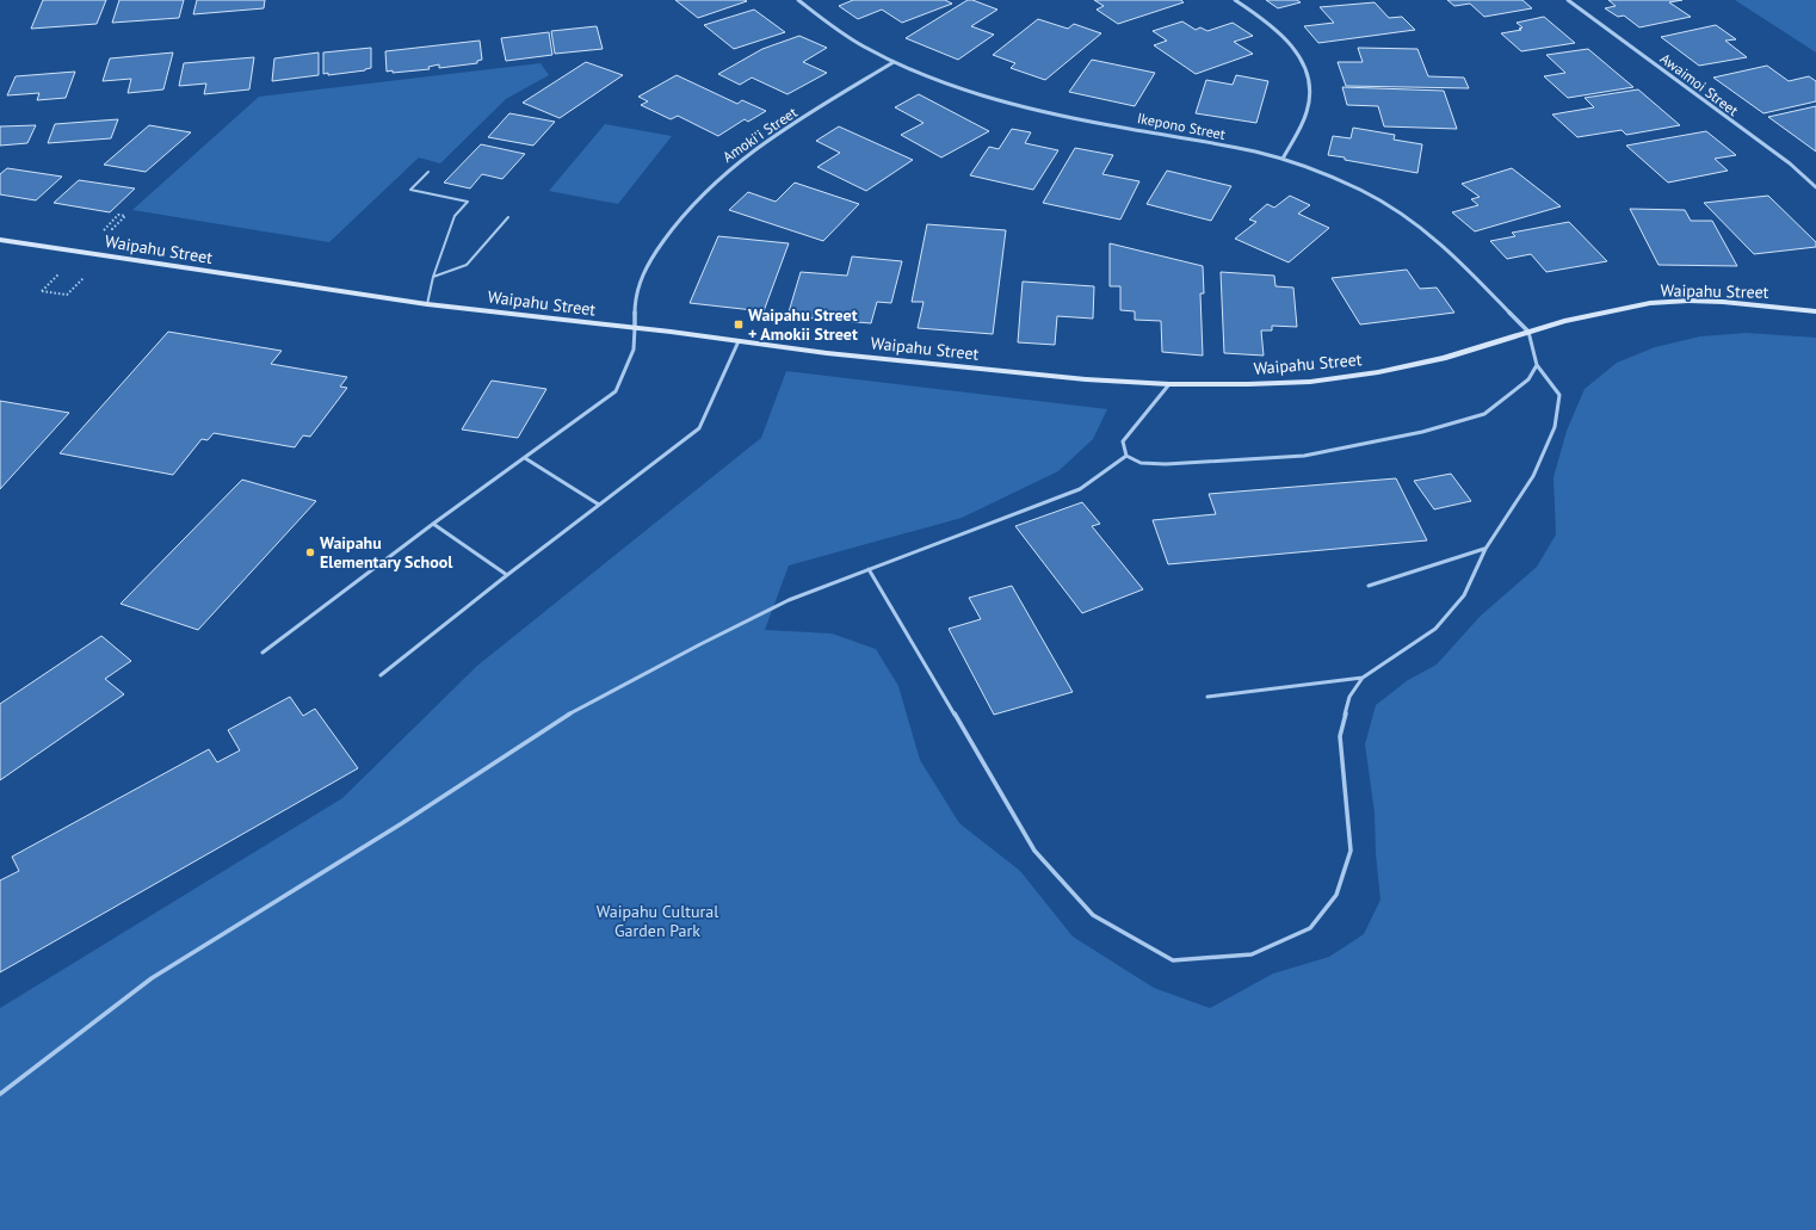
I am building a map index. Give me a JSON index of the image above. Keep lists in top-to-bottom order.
{
  "streets": {
    "street": [
      "Awaimoi Street",
      "Ikepono Street",
      "Amoki'i Street",
      "Waipahu Street"
    ]
  },
  "crossings": [
    ["Ikepono Street", "Amoki'i Street"],
    ["Ikepono Street", "Waipahu Street"],
    ["Amoki'i Street", "Waipahu Street"]
  ],
  "parks": ["Waipahu Cultural Garden Park"],
  "places": {
    "transit": ["Waipahu Street + Amokii Street"],
    "other": ["Waipahu Elementary School"]
  }
}
